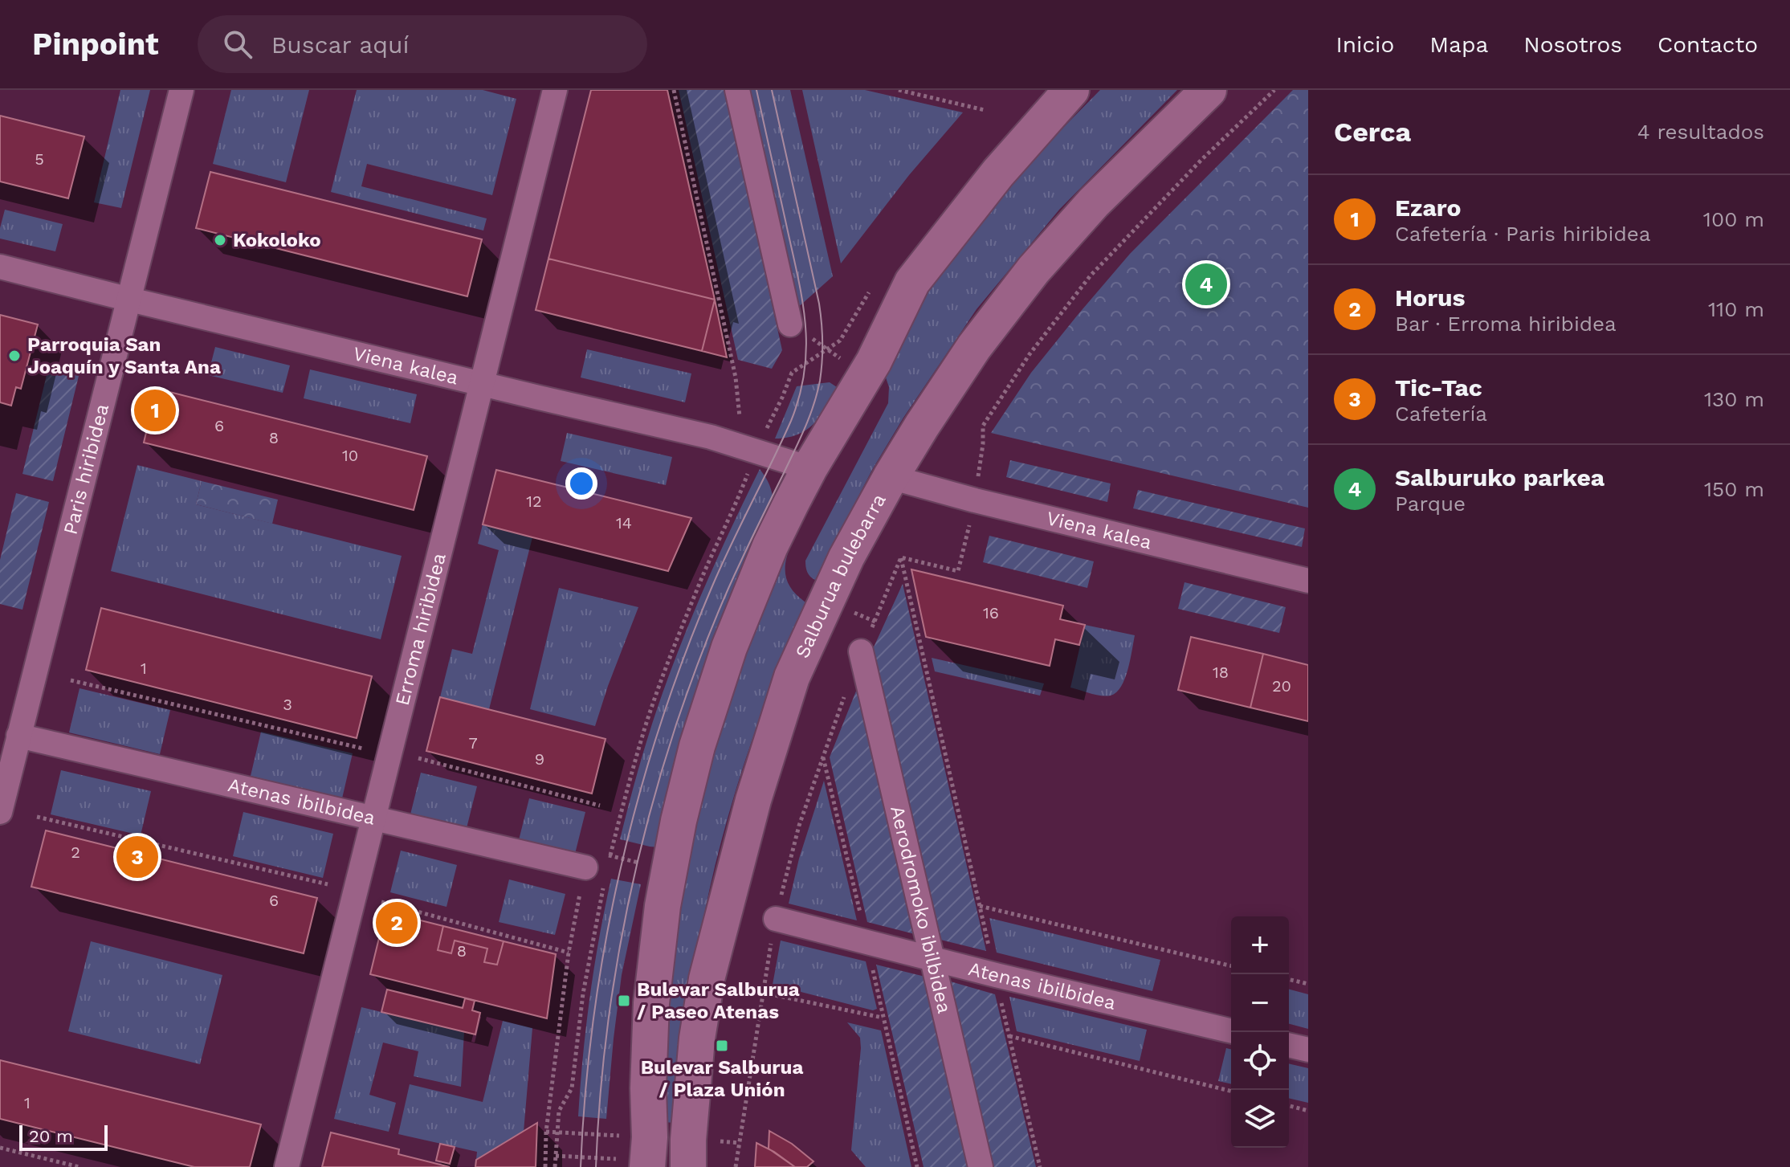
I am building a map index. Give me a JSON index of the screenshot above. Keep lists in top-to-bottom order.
{
  "streets": {
    "main road": ["Salburua bulebarra"],
    "street": [
      "Viena kalea",
      "Paris hiribidea",
      "Erroma hiribidea",
      "Atenas ibilbidea",
      "Aerodromoko ibilbidea"
    ]
  },
  "crossings": [
    ["Viena kalea", "Paris hiribidea"],
    ["Viena kalea", "Salburua bulebarra"],
    ["Viena kalea", "Erroma hiribidea"],
    ["Paris hiribidea", "Atenas ibilbidea"],
    ["Erroma hiribidea", "Atenas ibilbidea"],
    ["Atenas ibilbidea", "Aerodromoko ibilbidea"]
  ],
  "places": {
    "other": ["Kokoloko", "Parroquia San Joaquín y Santa Ana"],
    "transit": ["Bulevar Salburua / Paseo Atenas", "Bulevar Salburua / Plaza Unión"]
  },
  "house_numbers": [
    "5",
    "6",
    "8",
    "10",
    "12",
    "14",
    "16",
    "1",
    "18",
    "20",
    "3",
    "7",
    "9",
    "2",
    "6",
    "8",
    "1"
  ],
  "scale_bar": "20 m",
  "page": {
    "header": "Pinpoint",
    "search": "Buscar aquí",
    "nav": [
      "Inicio",
      "Mapa",
      "Nosotros",
      "Contacto"
    ],
    "heading": ["Cerca", "4 resultados"],
    "list": [
      {
        "mark": "1",
        "name": "Ezaro",
        "note": "Cafetería · Paris hiribidea",
        "value": "100 m"
      },
      {
        "mark": "2",
        "name": "Horus",
        "note": "Bar · Erroma hiribidea",
        "value": "110 m"
      },
      {
        "mark": "3",
        "name": "Tic-Tac",
        "note": "Cafetería",
        "value": "130 m"
      },
      {
        "mark": "4",
        "name": "Salburuko parkea",
        "note": "Parque",
        "value": "150 m"
      }
    ],
    "pins": [
      "4",
      "1",
      "3",
      "2"
    ],
    "map_buttons": ["+", "−"],
    "scale": "20 m"
  }
}
